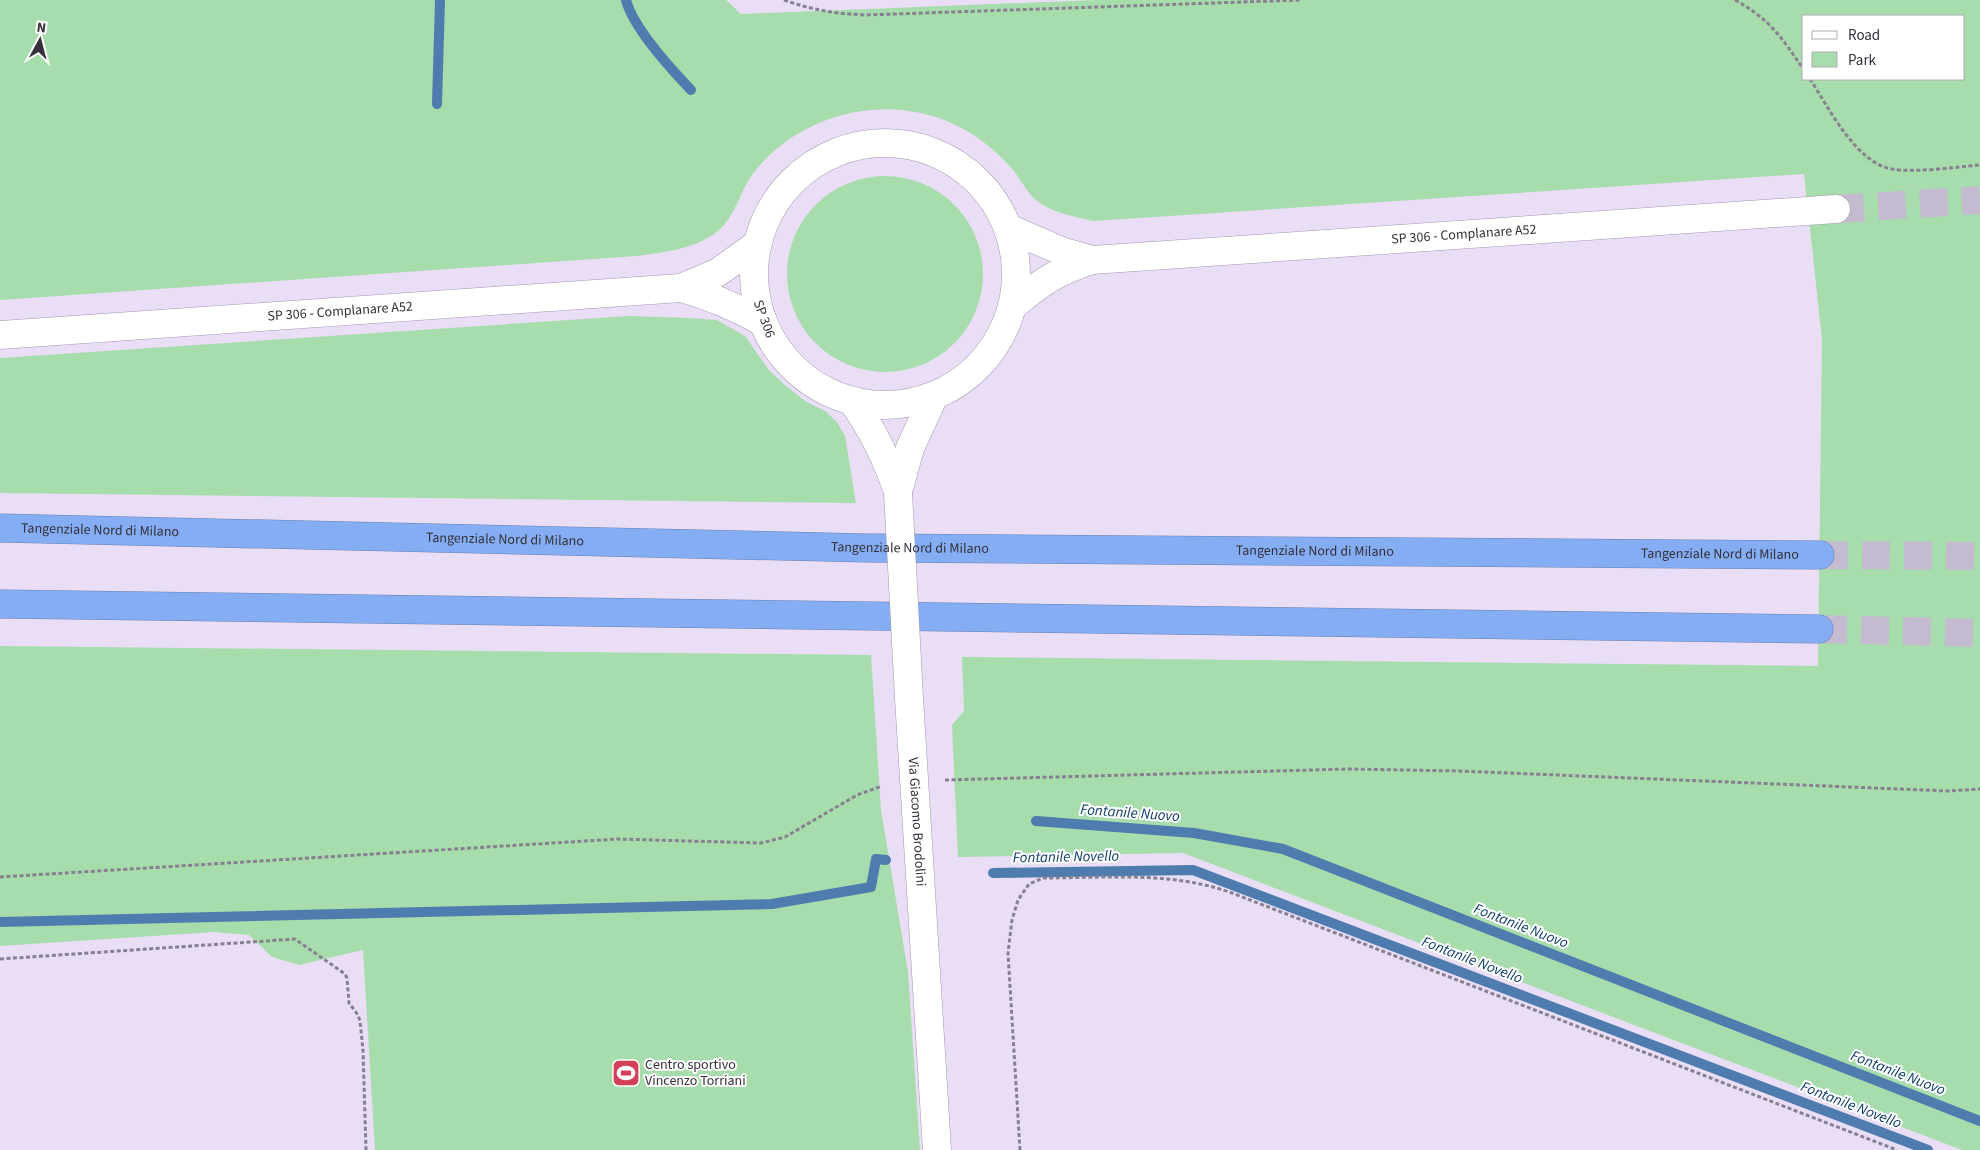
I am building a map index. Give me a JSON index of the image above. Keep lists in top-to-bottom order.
{
  "streets": {
    "highway": ["Tangenziale Nord di Milano"],
    "main road": ["SP 306 - Complanare A52", "SP 306", "Via Giacomo Brodolini"]
  },
  "crossings": [
    ["SP 306", "Via Giacomo Brodolini"]
  ],
  "water": ["Fontanile Nuovo", "Fontanile Novello"],
  "places": {
    "sports": ["Centro sportivo Vincenzo Torriani"]
  },
  "legend": ["Road", "Park"],
  "north": "top"
}
